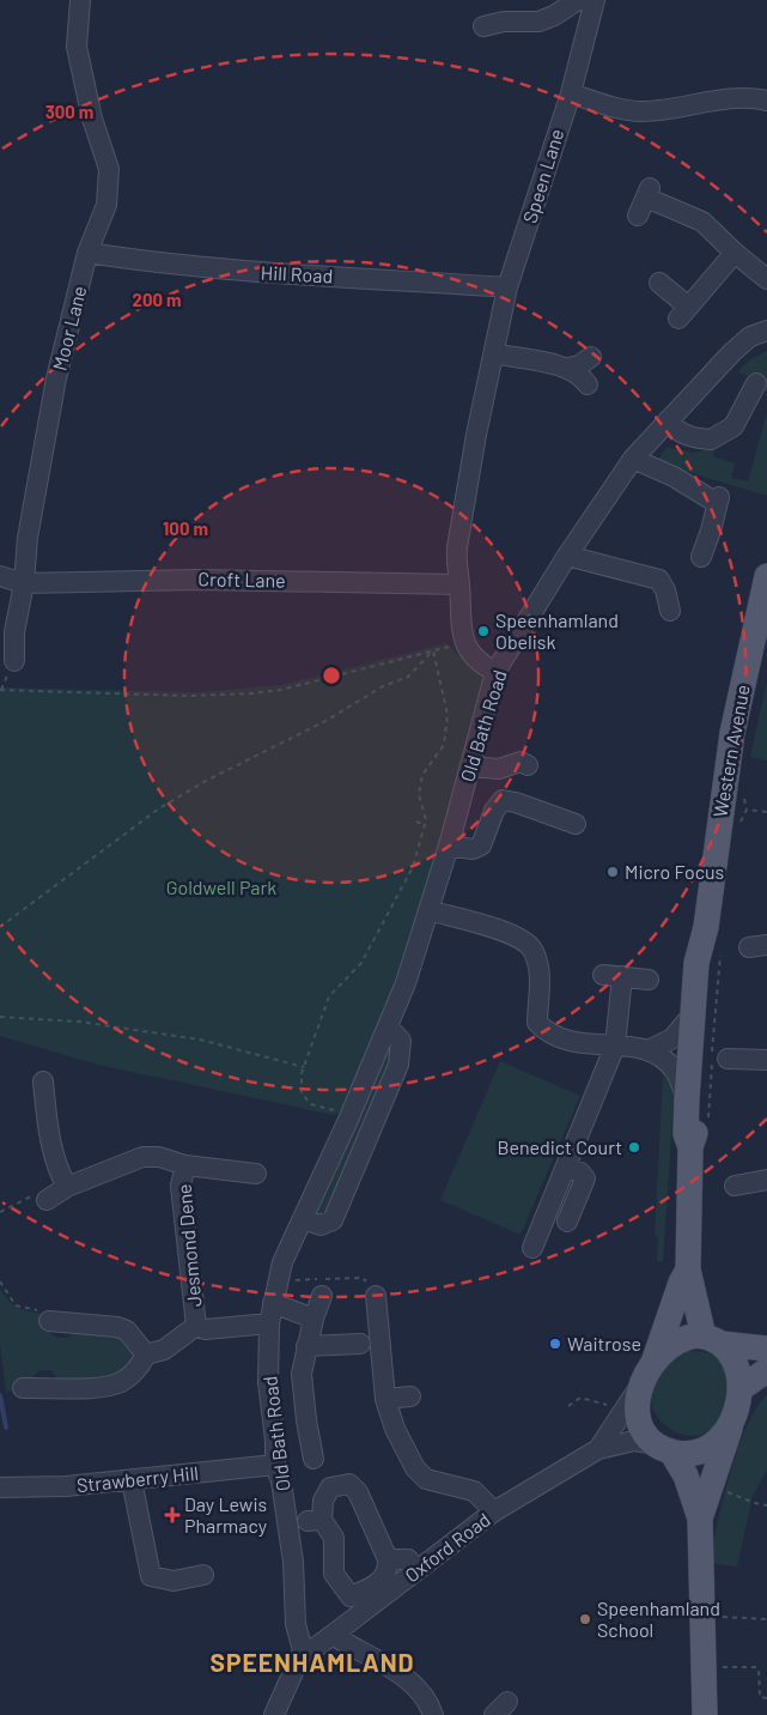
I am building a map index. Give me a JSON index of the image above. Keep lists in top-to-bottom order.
{
  "streets": {
    "main road": ["Western Avenue"],
    "street": [
      "Speen Lane",
      "Hill Road",
      "Moor Lane",
      "Croft Lane",
      "Old Bath Road",
      "Jesmond Dene",
      "Strawberry Hill",
      "Oxford Road"
    ]
  },
  "crossings": [
    ["Speen Lane", "Hill Road"],
    ["Speen Lane", "Croft Lane"],
    ["Speen Lane", "Old Bath Road"],
    ["Hill Road", "Moor Lane"],
    ["Moor Lane", "Croft Lane"],
    ["Old Bath Road", "Strawberry Hill"],
    ["Old Bath Road", "Oxford Road"],
    ["Western Avenue", "Oxford Road"]
  ],
  "districts": ["SPEENHAMLAND"],
  "parks": ["Goldwell Park"],
  "places": {
    "other": [
      "Speenhamland Obelisk",
      "Micro Focus",
      "Benedict Court",
      "Waitrose",
      "Speenhamland School"
    ],
    "health": ["Day Lewis Pharmacy"]
  },
  "rings": ["300 m", "200 m", "100 m"]
}
